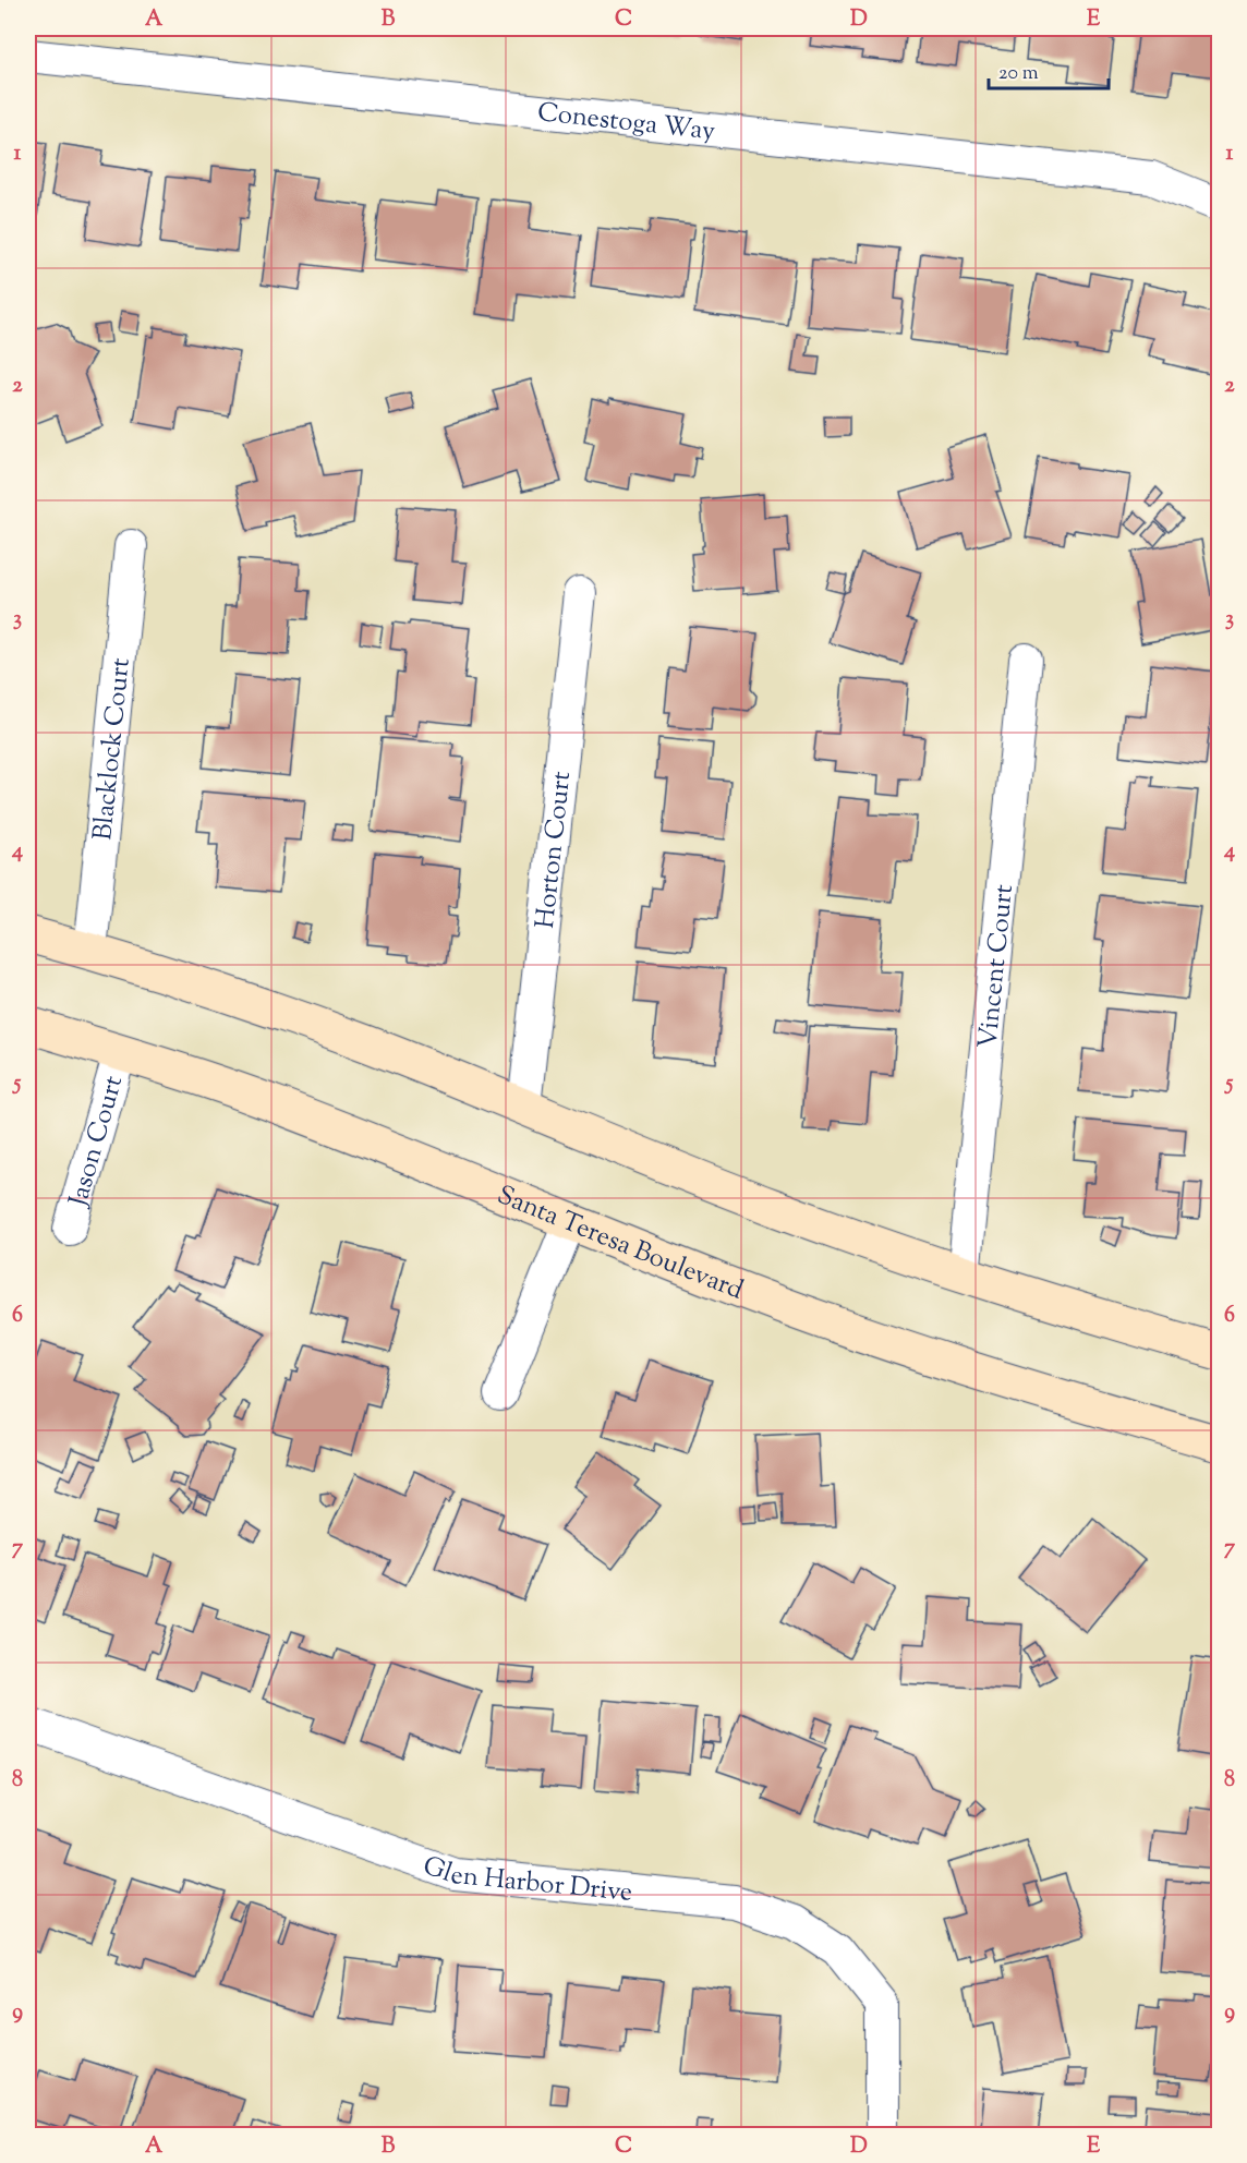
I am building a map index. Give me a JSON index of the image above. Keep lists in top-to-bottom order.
{
  "streets": {
    "main road": ["Santa Teresa Boulevard"],
    "street": [
      "Conestoga Way",
      "Blacklock Court",
      "Horton Court",
      "Vincent Court",
      "Jason Court",
      "Glen Harbor Drive"
    ]
  },
  "crossings": [
    ["Jason Court", "Santa Teresa Boulevard"]
  ],
  "scale_bar": "20 m",
  "grid": {
    "columns": [
      "A",
      "B",
      "C",
      "D",
      "E"
    ],
    "rows": [
      "1",
      "2",
      "3",
      "4",
      "5",
      "6",
      "7",
      "8",
      "9"
    ]
  }
}
